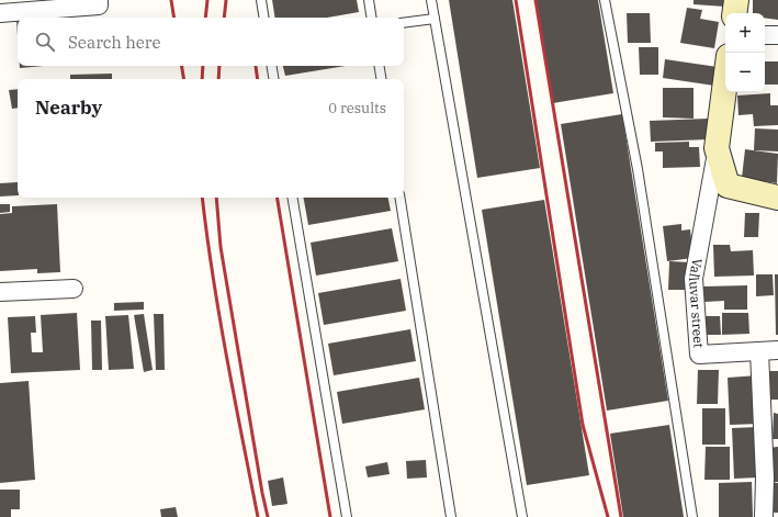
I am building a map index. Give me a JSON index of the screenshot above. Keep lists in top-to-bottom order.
{
  "streets": {
    "street": ["Valluvar street"]
  },
  "page": {
    "map_buttons": ["+", "−"],
    "search": "Search here",
    "heading": ["Nearby", "0 results"]
  }
}
